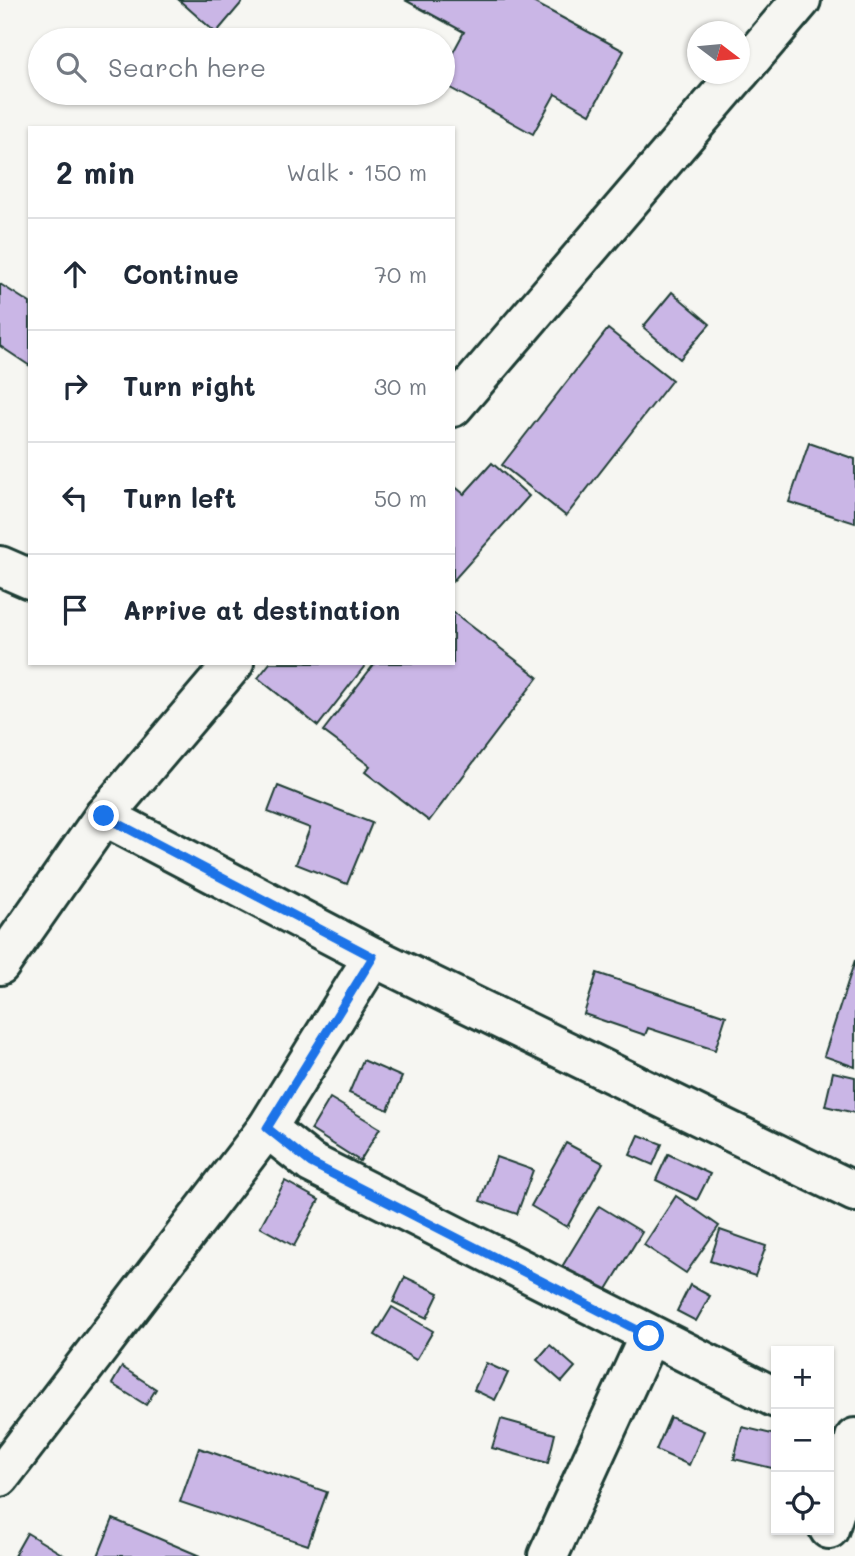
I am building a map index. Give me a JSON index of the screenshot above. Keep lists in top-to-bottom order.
{
  "north": "right",
  "page": {
    "search": "Search here",
    "heading": ["2 min", "Walk · 150 m"],
    "list": [
      ["Continue", "70 m"],
      ["Turn right", "30 m"],
      ["Turn left", "50 m"],
      "Arrive at destination"
    ],
    "map_buttons": ["+", "−"]
  }
}
